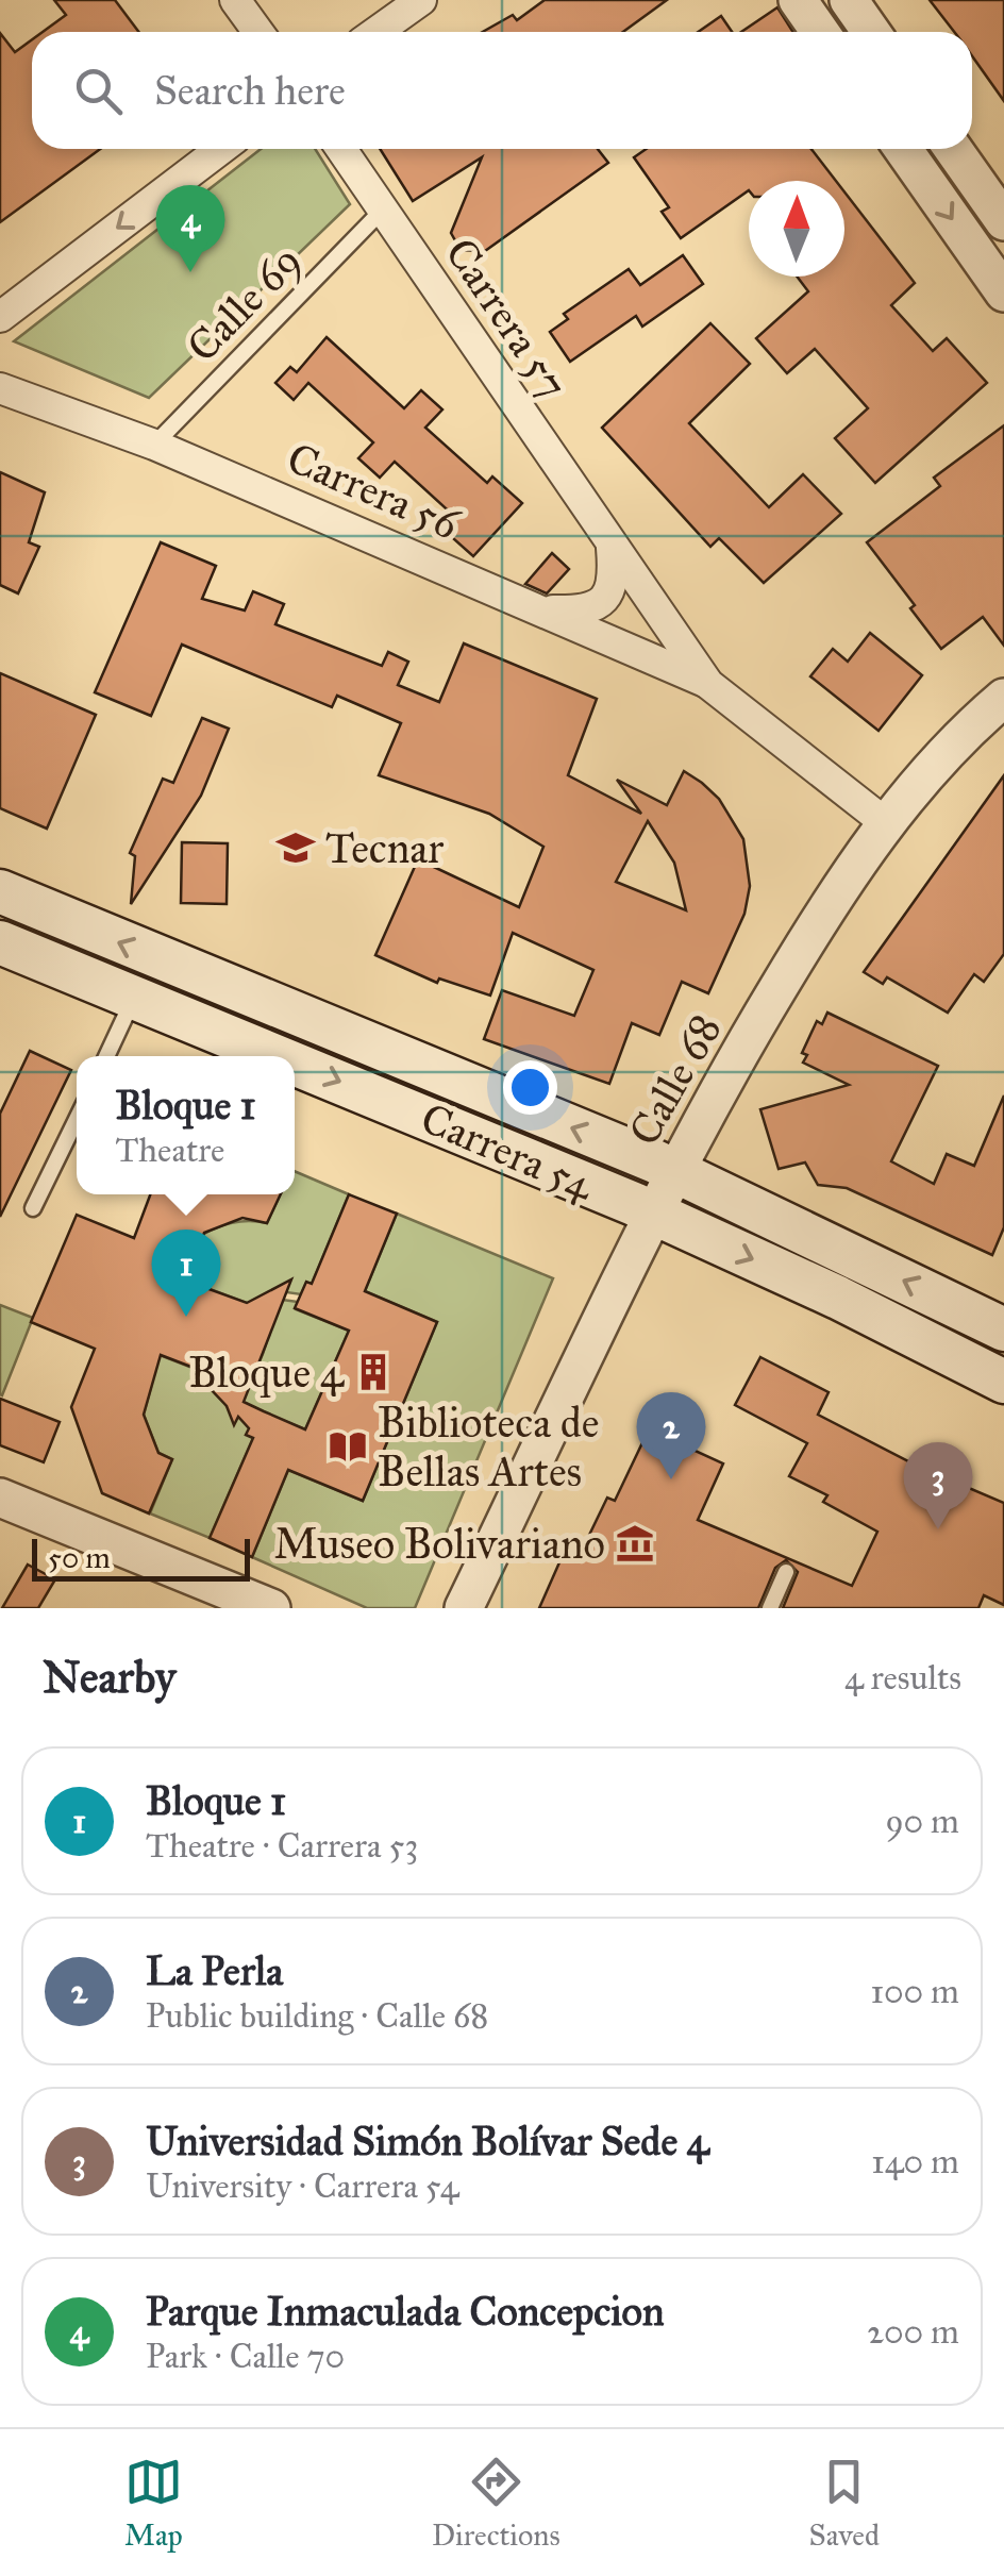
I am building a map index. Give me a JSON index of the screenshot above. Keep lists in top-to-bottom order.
{
  "streets": {
    "main road": ["Carrera 54"],
    "street": ["Carrera 57", "Carrera 56", "Calle 68"],
    "lane": ["Calle 69"]
  },
  "crossings": [
    ["Calle 69", "Carrera 57"],
    ["Calle 69", "Carrera 56"],
    ["Carrera 57", "Carrera 56"],
    ["Carrera 57", "Calle 68"],
    ["Calle 68", "Carrera 54"]
  ],
  "places": {
    "school or university": ["Tecnar"],
    "building": ["Bloque 4"],
    "library": ["Biblioteca de Bellas Artes"],
    "museum": ["Museo Bolivariano"]
  },
  "scale_bar": "50 m",
  "north": "top",
  "page": {
    "search": "Search here",
    "pins": [
      "4",
      "1",
      "2",
      "3"
    ],
    "popup": ["Bloque 1", "Theatre"],
    "scale": "50 m",
    "heading": ["Nearby", "4 results"],
    "list": [
      {
        "mark": "1",
        "name": "Bloque 1",
        "note": "Theatre · Carrera 53",
        "value": "90 m"
      },
      {
        "mark": "2",
        "name": "La Perla",
        "note": "Public building · Calle 68",
        "value": "100 m"
      },
      {
        "mark": "3",
        "name": "Universidad Simón Bolívar Sede 4",
        "note": "University · Carrera 54",
        "value": "140 m"
      },
      {
        "mark": "4",
        "name": "Parque Inmaculada Concepcion",
        "note": "Park · Calle 70",
        "value": "200 m"
      }
    ],
    "nav": ["Map", "Directions", "Saved"]
  }
}
